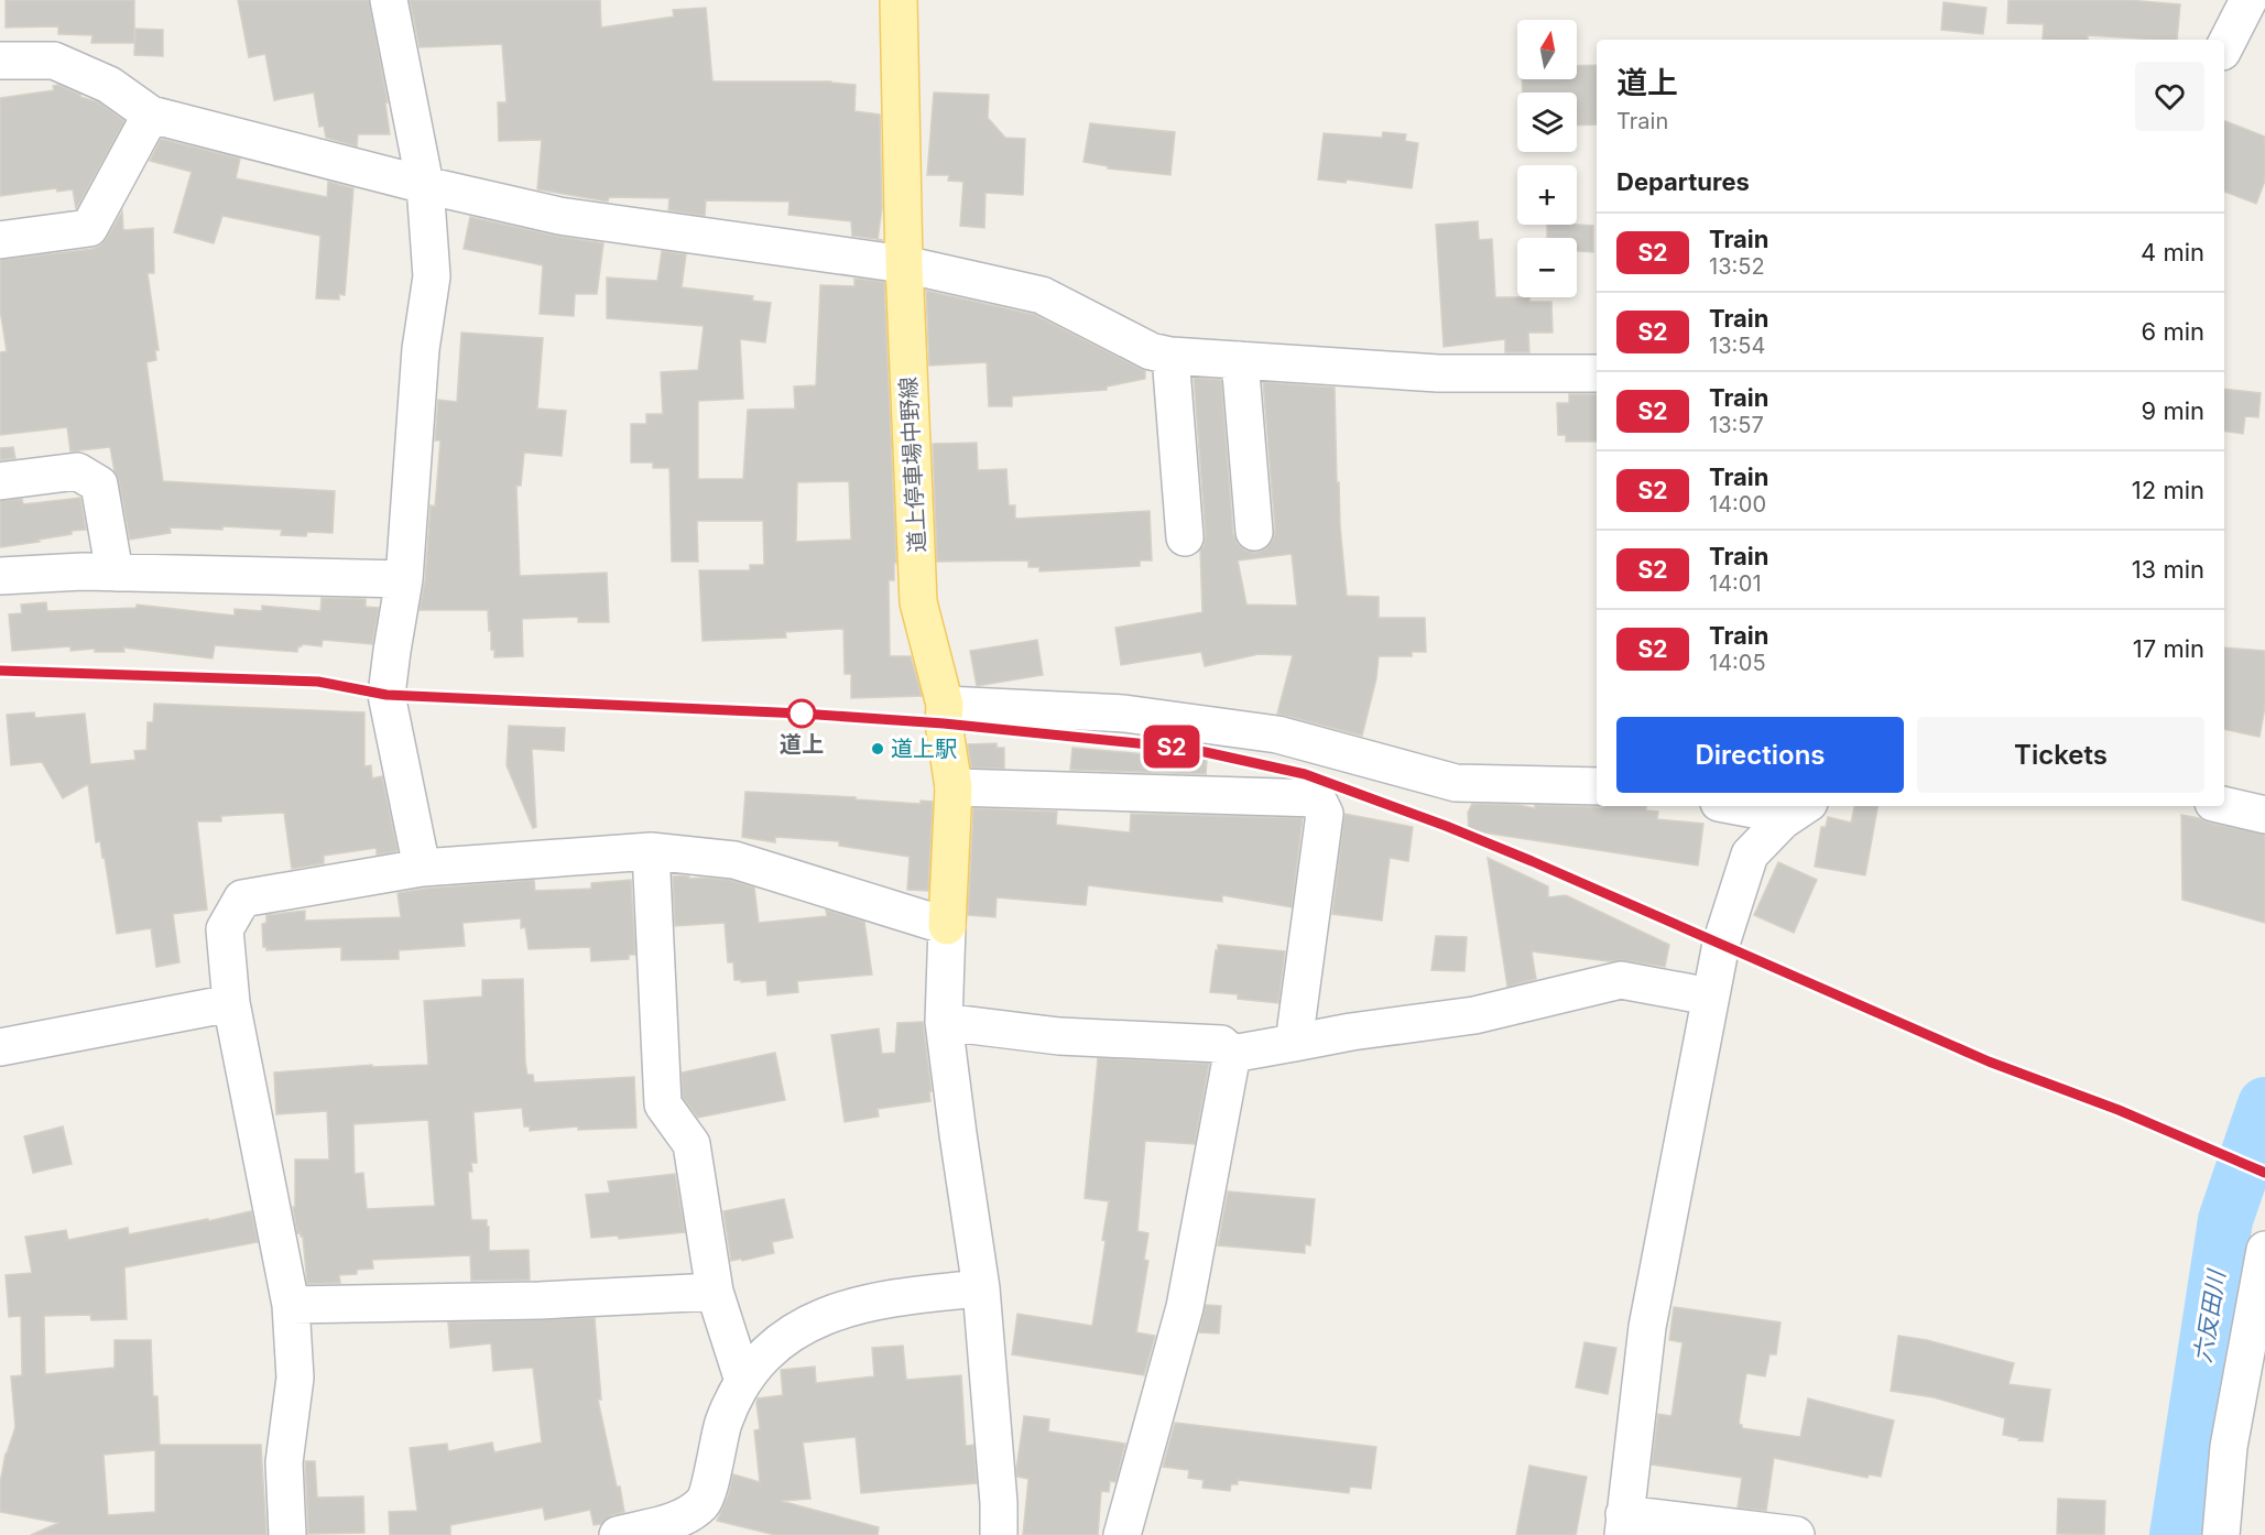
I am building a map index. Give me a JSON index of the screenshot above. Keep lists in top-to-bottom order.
{
  "streets": {
    "main road": ["道上停車場中野線"]
  },
  "water": ["六反田川"],
  "places": ["道上", "道上駅"],
  "north": "top",
  "page": {
    "on_map": "S2",
    "map_buttons": ["+", "−"],
    "heading": [
      ["道上", "Train"],
      "Departures"
    ],
    "list": [
      {
        "mark": "S2",
        "name": "Train",
        "note": "13:52",
        "value": "4 min"
      },
      {
        "mark": "S2",
        "name": "Train",
        "note": "13:54",
        "value": "6 min"
      },
      {
        "mark": "S2",
        "name": "Train",
        "note": "13:57",
        "value": "9 min"
      },
      {
        "mark": "S2",
        "name": "Train",
        "note": "14:00",
        "value": "12 min"
      },
      {
        "mark": "S2",
        "name": "Train",
        "note": "14:01",
        "value": "13 min"
      },
      {
        "mark": "S2",
        "name": "Train",
        "note": "14:05",
        "value": "17 min"
      }
    ],
    "buttons": ["Directions", "Tickets"]
  }
}
